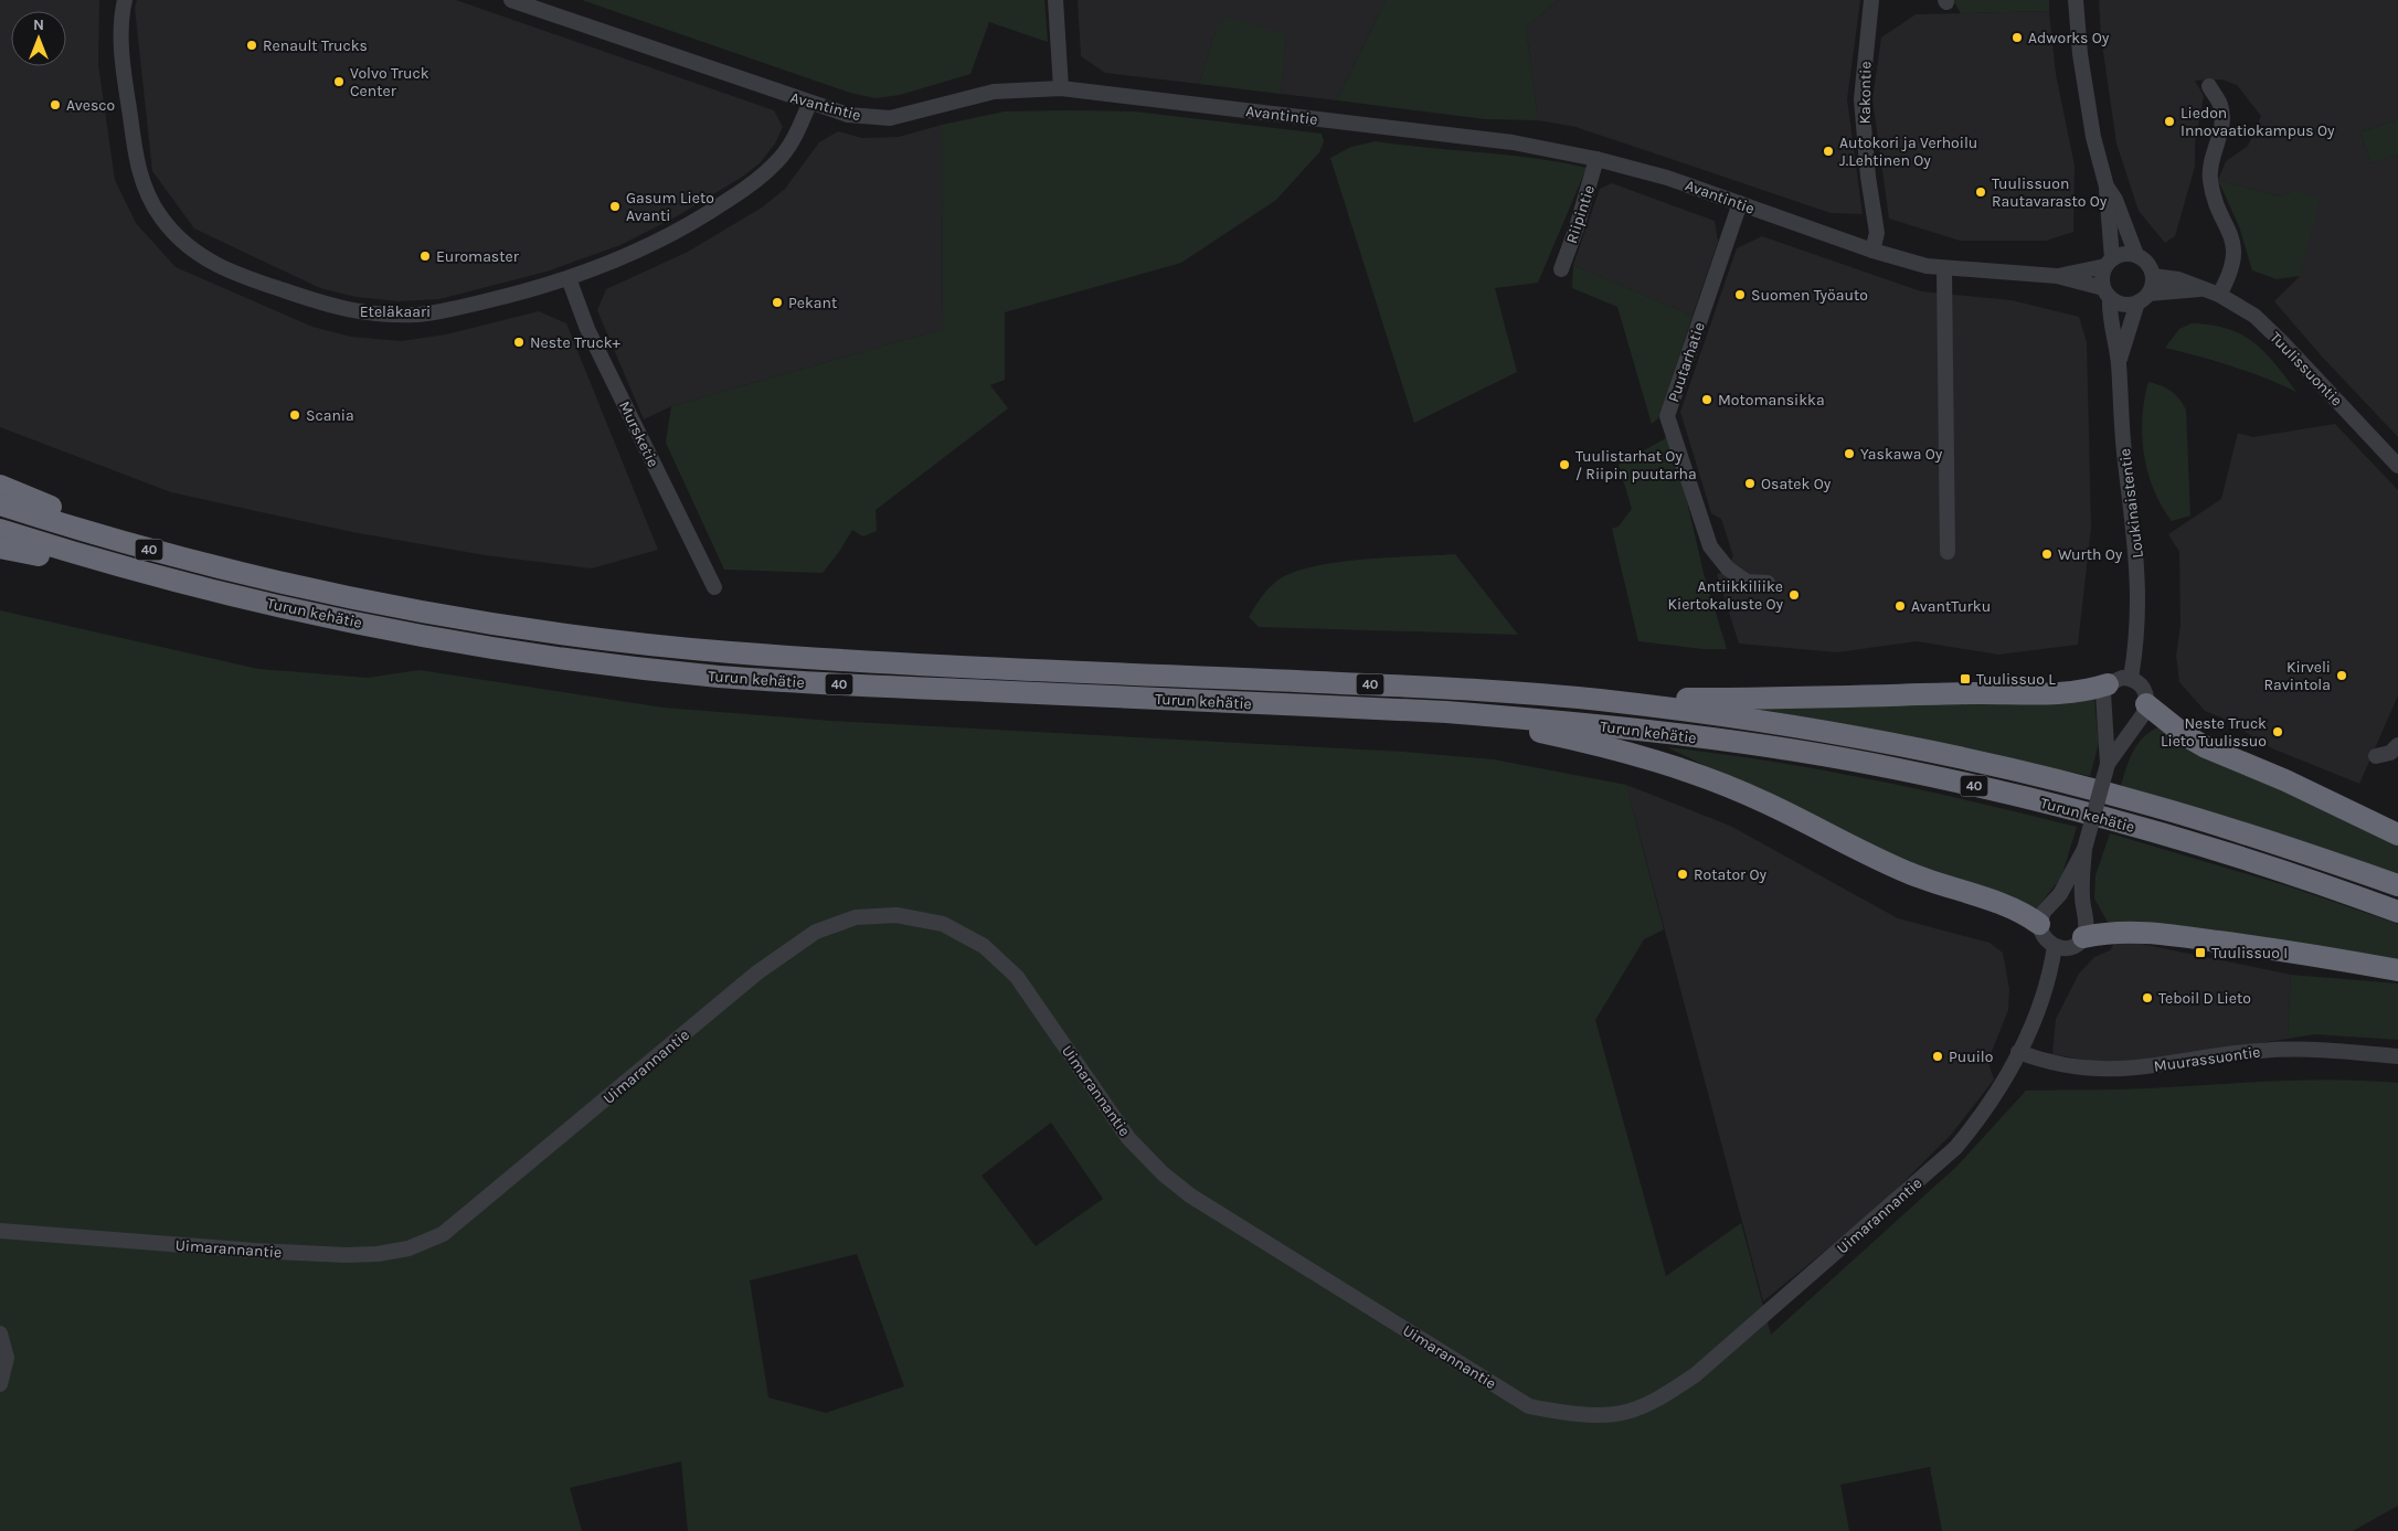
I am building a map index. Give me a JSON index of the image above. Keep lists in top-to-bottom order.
{
  "streets": {
    "highway": ["40", "Turun kehätie"],
    "street": [
      "Kakontie",
      "Avantintie",
      "Riipintie",
      "Eteläkaari",
      "Puutarhatie",
      "Tuulissuontie",
      "Mursketie",
      "Loukinaistentie",
      "Muurassuontie",
      "Uimarannantie"
    ]
  },
  "crossings": [
    ["Kakontie", "Avantintie"],
    ["Avantintie", "Riipintie"],
    ["Avantintie", "Eteläkaari"],
    ["Avantintie", "Puutarhatie"],
    ["Avantintie", "Tuulissuontie"],
    ["Avantintie", "Loukinaistentie"],
    ["Eteläkaari", "Mursketie"],
    ["Tuulissuontie", "Loukinaistentie"],
    ["Muurassuontie", "Uimarannantie"]
  ],
  "places": {
    "other": [
      "Adworks Oy",
      "Renault Trucks",
      "Volvo Truck Center",
      "Avesco",
      "Liedon Innovaatiokampus Oy",
      "Autokori ja Verhoilu J.Lehtinen Oy",
      "Tuulissuon Rautavarasto Oy",
      "Gasum Lieto Avanti",
      "Euromaster",
      "Suomen Työauto",
      "Pekant",
      "Neste Truck+",
      "Motomansikka",
      "Scania",
      "Yaskawa Oy",
      "Tuulistarhat Oy / Riipin puutarha",
      "Osatek Oy",
      "Wurth Oy",
      "Antiikkiliike Kiertokaluste Oy",
      "AvantTurku",
      "Kirveli Ravintola",
      "Neste Truck Lieto Tuulissuo",
      "Rotator Oy",
      "Teboil D Lieto",
      "Puuilo"
    ],
    "transit": ["Tuulissuo L", "Tuulissuo I"]
  },
  "north": "top"
}
